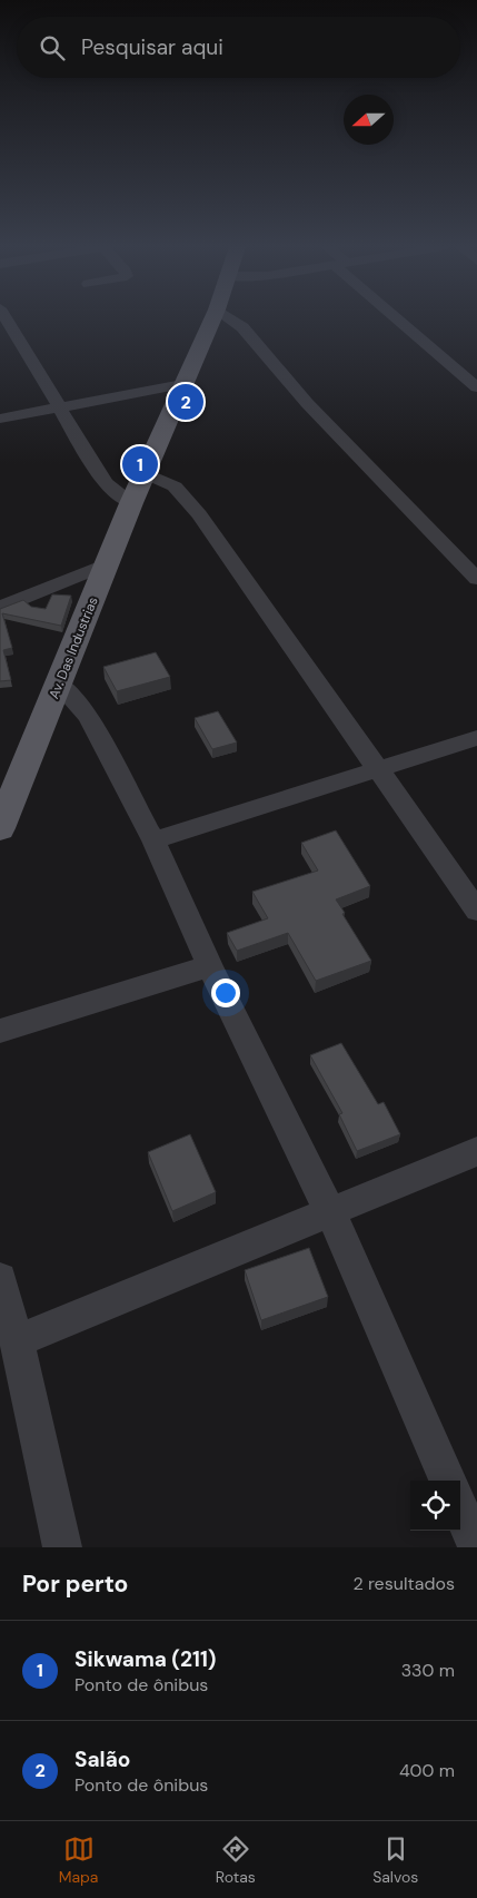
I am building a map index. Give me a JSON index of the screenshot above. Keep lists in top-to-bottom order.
{
  "streets": {
    "main road": ["Av. Das Industrias"]
  },
  "north": "left",
  "page": {
    "search": "Pesquisar aqui",
    "pins": ["2", "1"],
    "heading": ["Por perto", "2 resultados"],
    "list": [
      {
        "mark": "1",
        "name": "Sikwama (211)",
        "note": "Ponto de ônibus",
        "value": "330 m"
      },
      {
        "mark": "2",
        "name": "Salão",
        "note": "Ponto de ônibus",
        "value": "400 m"
      }
    ],
    "nav": ["Mapa", "Rotas", "Salvos"]
  }
}
